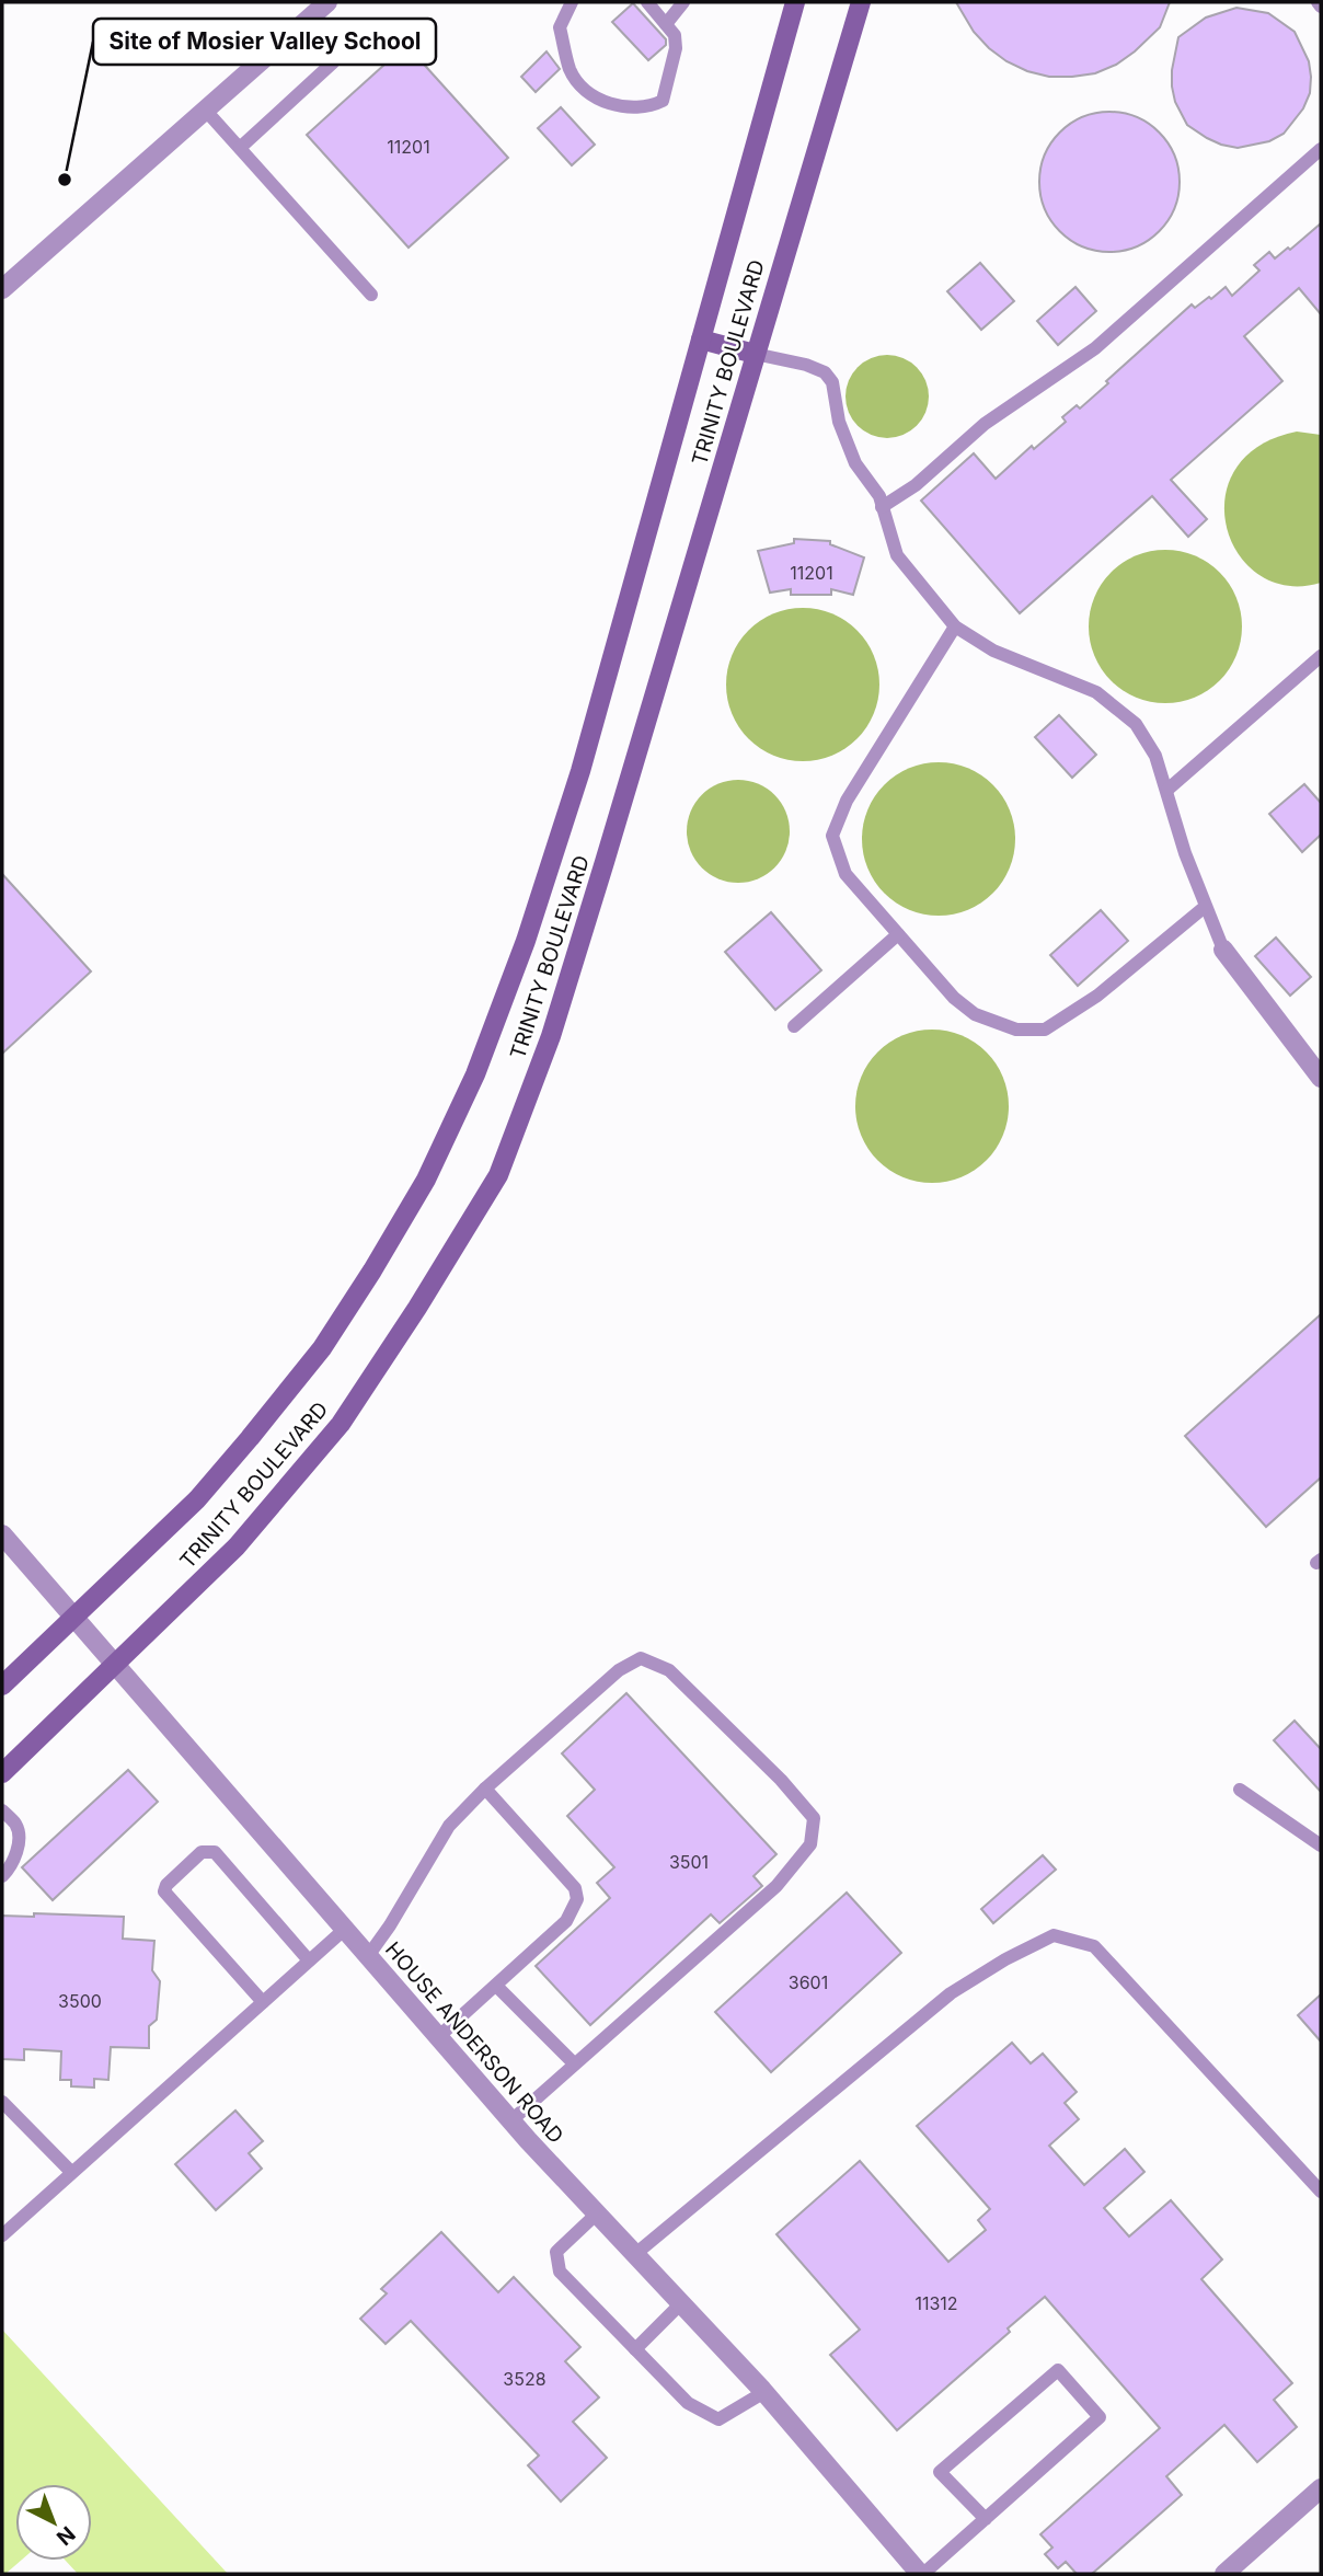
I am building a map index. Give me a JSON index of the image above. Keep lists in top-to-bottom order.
{
  "streets": {
    "main road": ["TRINITY BOULEVARD"],
    "street": ["HOUSE ANDERSON ROAD"]
  },
  "crossings": [
    ["TRINITY BOULEVARD", "HOUSE ANDERSON ROAD"]
  ],
  "places": ["Site of Mosier Valley School"],
  "house_numbers": [
    "11201",
    "11201",
    "3501",
    "3601",
    "3500",
    "11312",
    "3528"
  ],
  "north": "bottom right"
}
